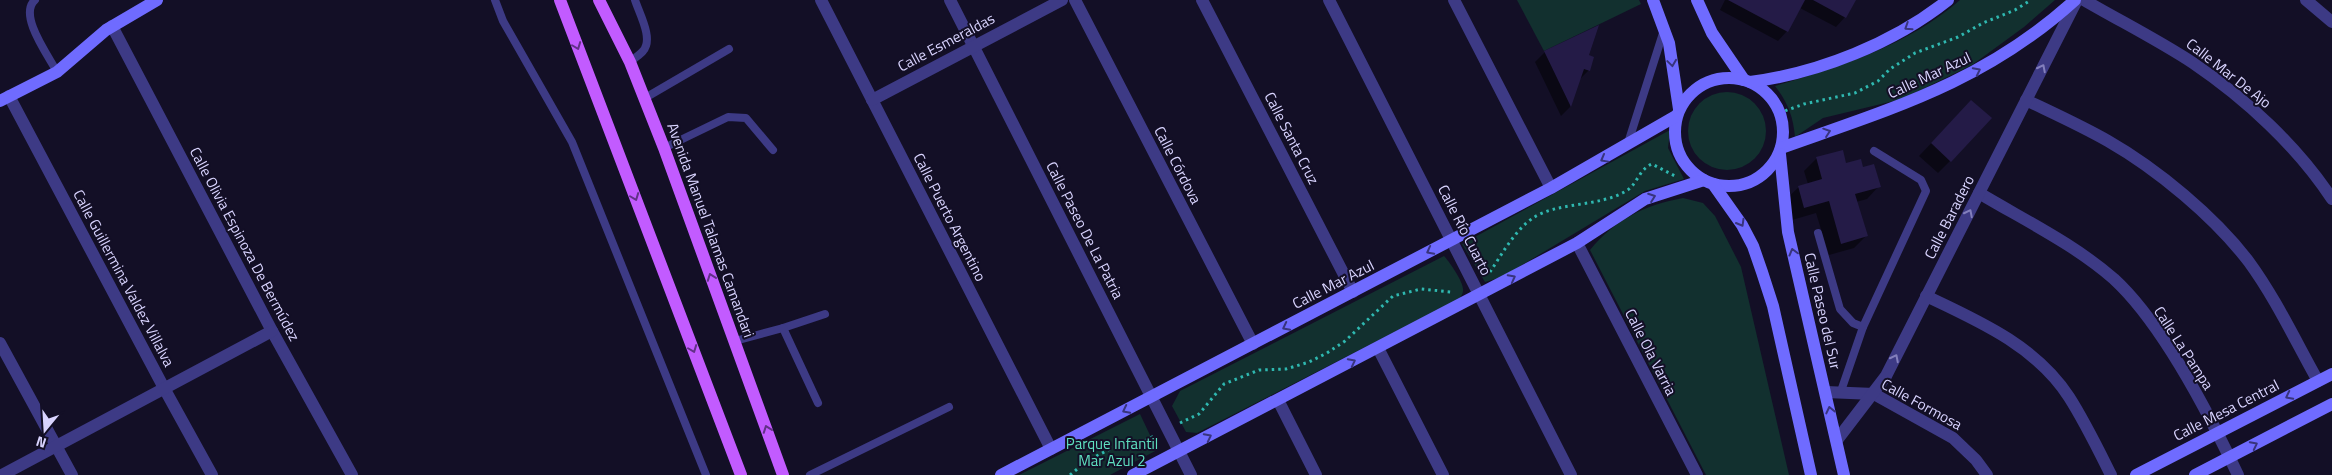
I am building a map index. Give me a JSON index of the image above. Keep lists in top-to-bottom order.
{
  "streets": {
    "main road": ["Avenida Manuel Talamas Camandari"],
    "street": [
      "Calle Esmeraldas",
      "Calle Mar De Ajo",
      "Calle Mar Azul",
      "Calle Santa Cruz",
      "Calle Córdova",
      "Calle Puerto Argentino",
      "Calle Baradero",
      "Calle Paseo De La Patria",
      "Calle Río Cuarto",
      "Calle Olivia Espinoza De Bermúdez",
      "Calle Guillermina Valdez Villalva",
      "Calle Paseo del Sur",
      "Calle La Pampa",
      "Calle Ola Varria",
      "Calle Formosa",
      "Calle Mesa Central"
    ]
  },
  "crossings": [
    ["Calle Esmeraldas", "Calle Puerto Argentino"],
    ["Calle Esmeraldas", "Calle Paseo De La Patria"],
    ["Calle Mar Azul", "Calle Santa Cruz"],
    ["Calle Mar Azul", "Calle Córdova"],
    ["Calle Mar Azul", "Calle Puerto Argentino"],
    ["Calle Mar Azul", "Calle Baradero"],
    ["Calle Mar Azul", "Calle Paseo De La Patria"],
    ["Calle Mar Azul", "Calle Río Cuarto"],
    ["Calle Mar Azul", "Calle Paseo del Sur"],
    ["Calle Baradero", "Calle Paseo del Sur"],
    ["Calle Baradero", "Calle La Pampa"],
    ["Calle Baradero", "Calle Formosa"],
    ["Calle Paseo del Sur", "Calle Formosa"],
    ["Calle La Pampa", "Calle Mesa Central"]
  ],
  "one_way": ["Calle Baradero"],
  "parks": ["Parque Infantil Mar Azul 2"],
  "north": "bottom"
}
